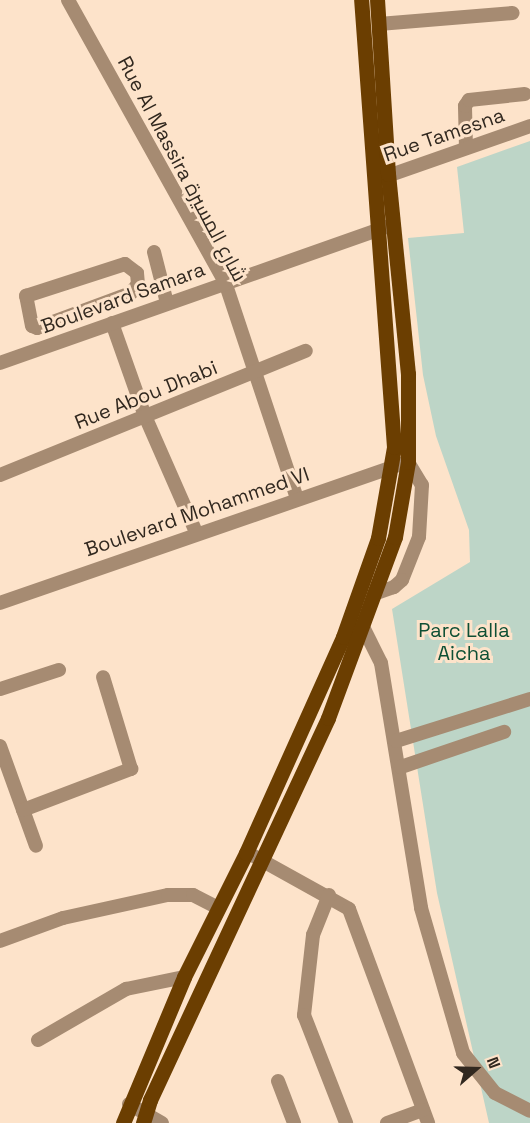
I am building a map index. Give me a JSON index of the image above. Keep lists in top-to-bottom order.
{
  "streets": {
    "street": [
      "Rue Tamesna",
      "Rue Al Massira شارع المسيرة",
      "Boulevard Samara",
      "Rue Abou Dhabi",
      "Boulevard Mohammed VI"
    ]
  },
  "crossings": [
    ["Rue Al Massira شارع المسيرة", "Boulevard Samara"],
    ["Rue Al Massira شارع المسيرة", "Rue Abou Dhabi"],
    ["Rue Al Massira شارع المسيرة", "Boulevard Mohammed VI"]
  ],
  "parks": ["Parc Lalla Aicha"],
  "north": "right"
}
